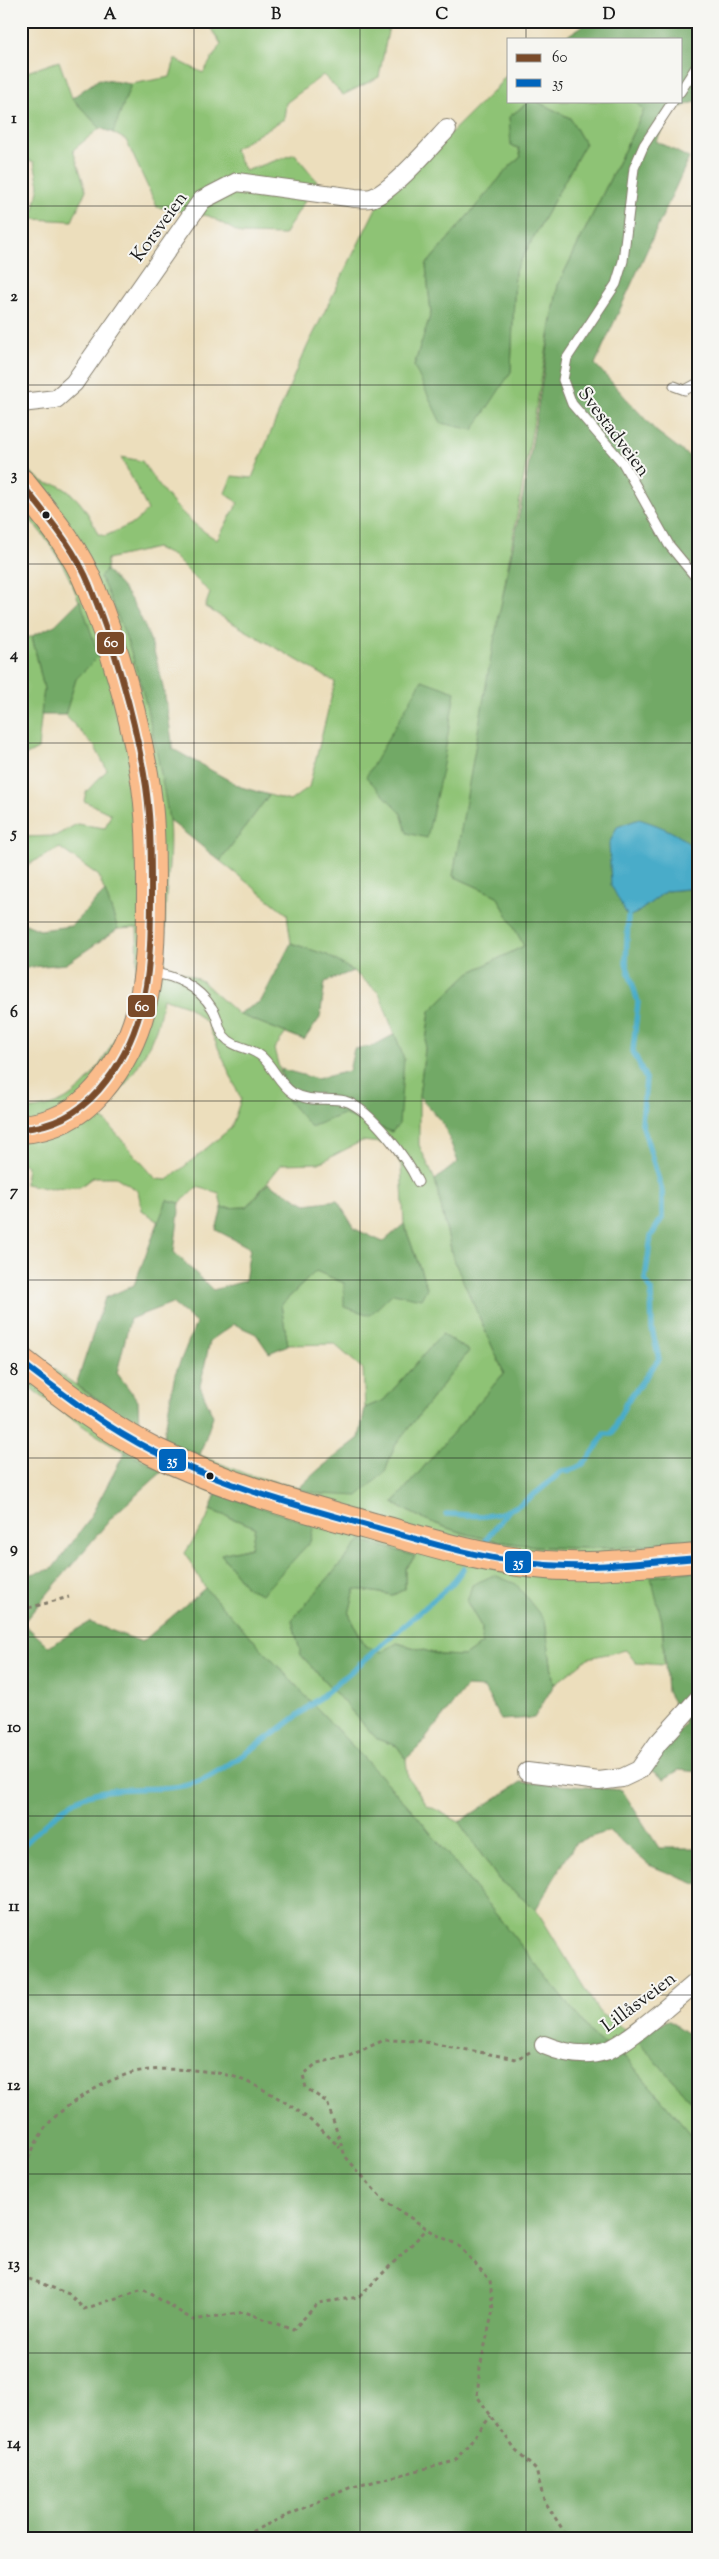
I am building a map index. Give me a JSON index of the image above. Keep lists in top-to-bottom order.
{
  "streets": {
    "street": ["Korsveien", "Lillåsveien"],
    "lane": ["Svestadveien"]
  },
  "lines": ["transit line 60", "transit line 35"],
  "legend": ["60", "35"],
  "grid": {
    "columns": [
      "A",
      "B",
      "C",
      "D"
    ],
    "rows": [
      "1",
      "2",
      "3",
      "4",
      "5",
      "6",
      "7",
      "8",
      "9",
      "10",
      "11",
      "12",
      "13",
      "14"
    ]
  }
}
